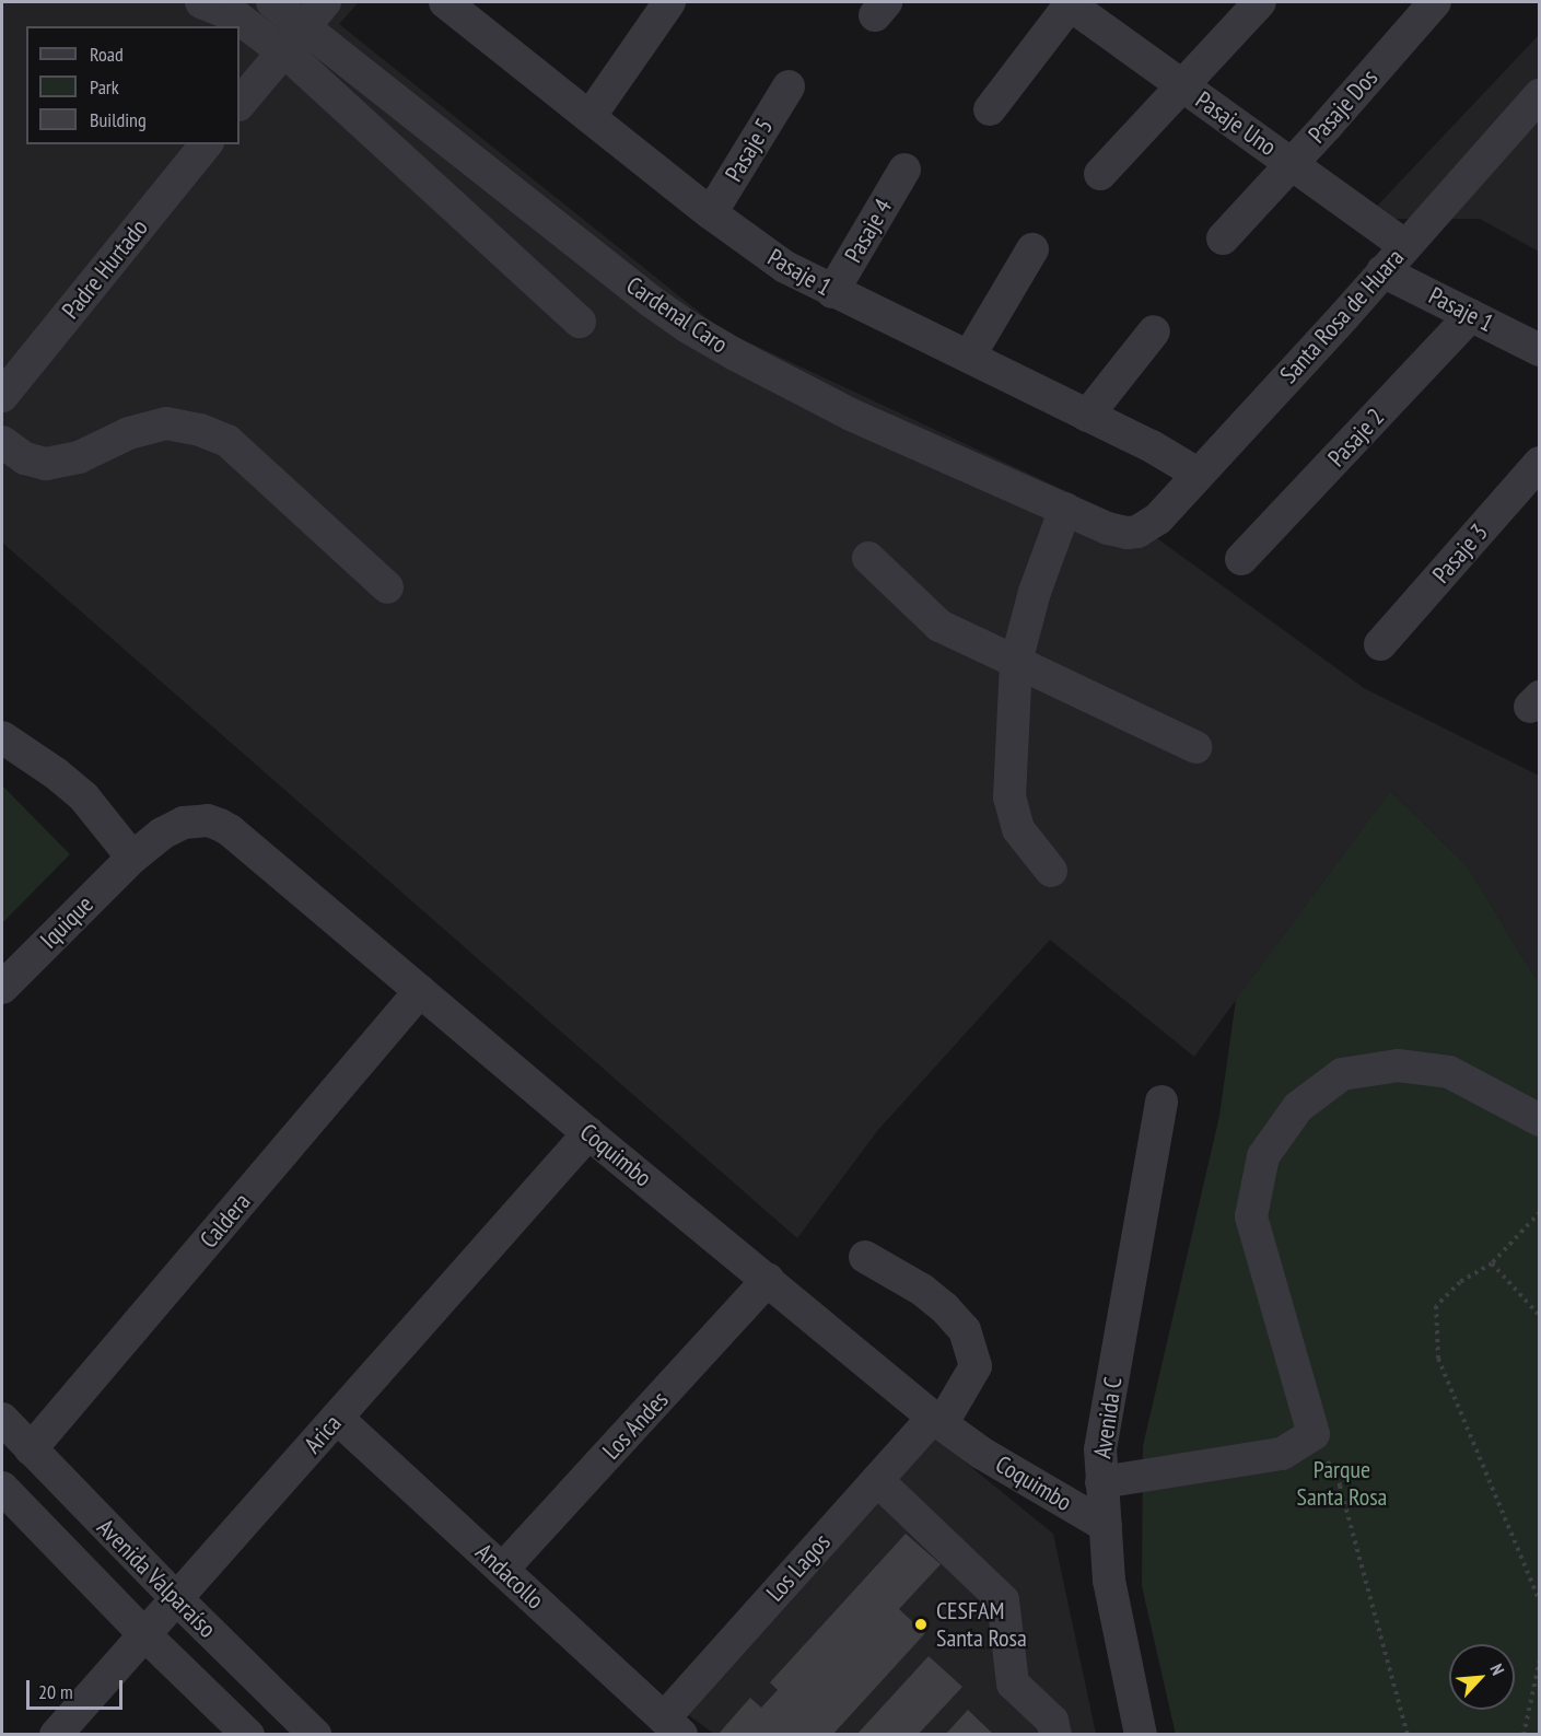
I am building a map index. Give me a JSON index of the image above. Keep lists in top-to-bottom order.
{
  "streets": {
    "street": [
      "Pasaje Dos",
      "Pasaje Uno",
      "Pasaje 5",
      "Pasaje 4",
      "Padre Hurtado",
      "Pasaje 1",
      "Cardenal Caro",
      "Santa Rosa de Huara",
      "Pasaje 2",
      "Pasaje 3",
      "Iquique",
      "Coquimbo",
      "Caldera",
      "Avenida C",
      "Los Andes",
      "Arica",
      "Los Lagos",
      "Andacollo",
      "Avenida Valparaíso"
    ]
  },
  "crossings": [
    ["Pasaje Dos", "Pasaje Uno"],
    ["Pasaje Uno", "Santa Rosa de Huara"],
    ["Pasaje 5", "Pasaje 1"],
    ["Pasaje 4", "Pasaje 1"],
    ["Pasaje 1", "Santa Rosa de Huara"],
    ["Pasaje 1", "Pasaje 2"],
    ["Cardenal Caro", "Santa Rosa de Huara"],
    ["Iquique", "Coquimbo"],
    ["Coquimbo", "Caldera"],
    ["Coquimbo", "Avenida C"],
    ["Coquimbo", "Los Andes"],
    ["Coquimbo", "Arica"],
    ["Coquimbo", "Los Lagos"],
    ["Caldera", "Avenida Valparaíso"],
    ["Los Andes", "Andacollo"],
    ["Arica", "Andacollo"],
    ["Arica", "Avenida Valparaíso"],
    ["Los Lagos", "Andacollo"]
  ],
  "parks": ["Parque Santa Rosa"],
  "places": ["CESFAM Santa Rosa"],
  "legend": ["Road", "Park", "Building"],
  "scale_bar": "20 m",
  "north": "top right"
}
